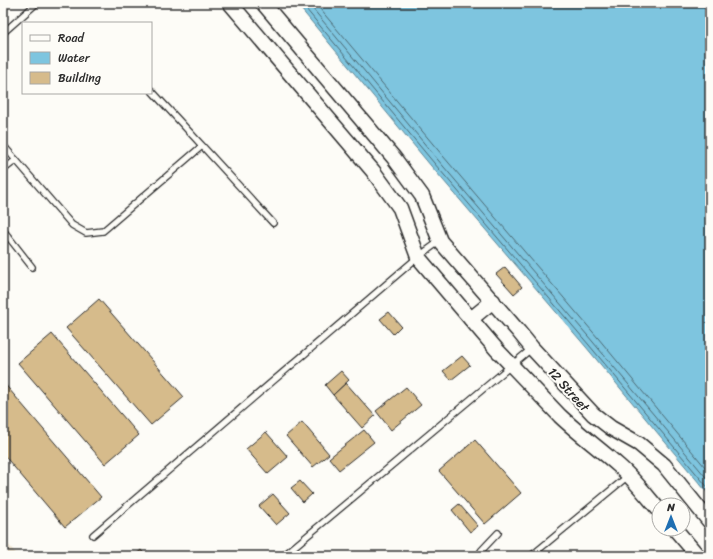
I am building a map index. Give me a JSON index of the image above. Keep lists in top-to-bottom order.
{
  "streets": {
    "street": ["12 Street"]
  },
  "legend": ["Road", "Water", "Building"],
  "north": "top"
}
